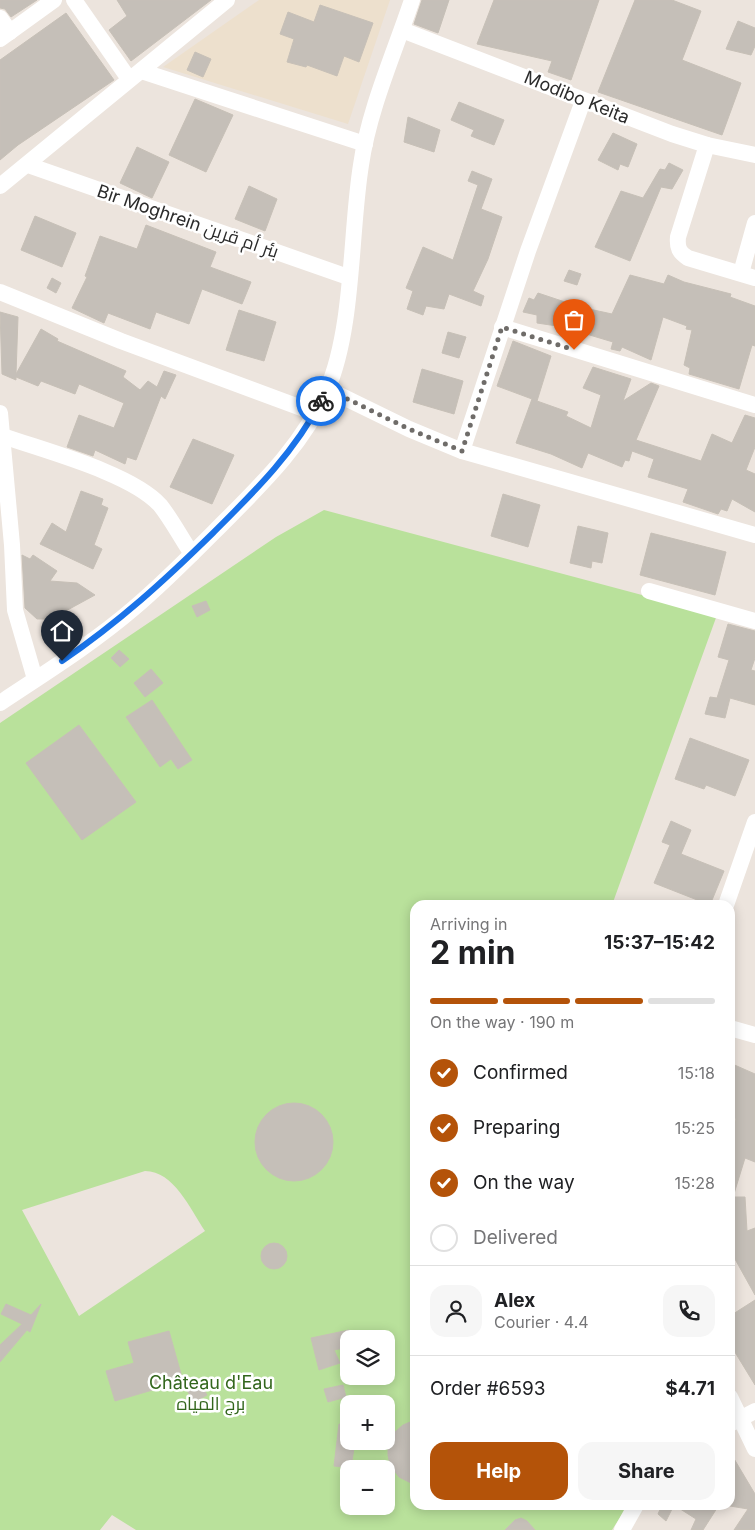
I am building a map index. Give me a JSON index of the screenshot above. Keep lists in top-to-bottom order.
{
  "streets": {
    "street": ["Modibo Keita", "Bir Moghrein بئر أم قرين"]
  },
  "parks": ["Château d'Eau برج المياه"],
  "page": {
    "heading": ["2 min", "Arriving in", "15:37–15:42"],
    "panel": [
      "Alex",
      "Courier · 4.4",
      "Order #6593",
      "$4.71"
    ],
    "bar": "On the way · 190 m",
    "list": [
      ["Confirmed", "15:18"],
      ["Preparing", "15:25"],
      ["On the way", "15:28"],
      "Delivered"
    ],
    "map_buttons": ["+", "−"],
    "buttons": ["Help", "Share"]
  }
}
